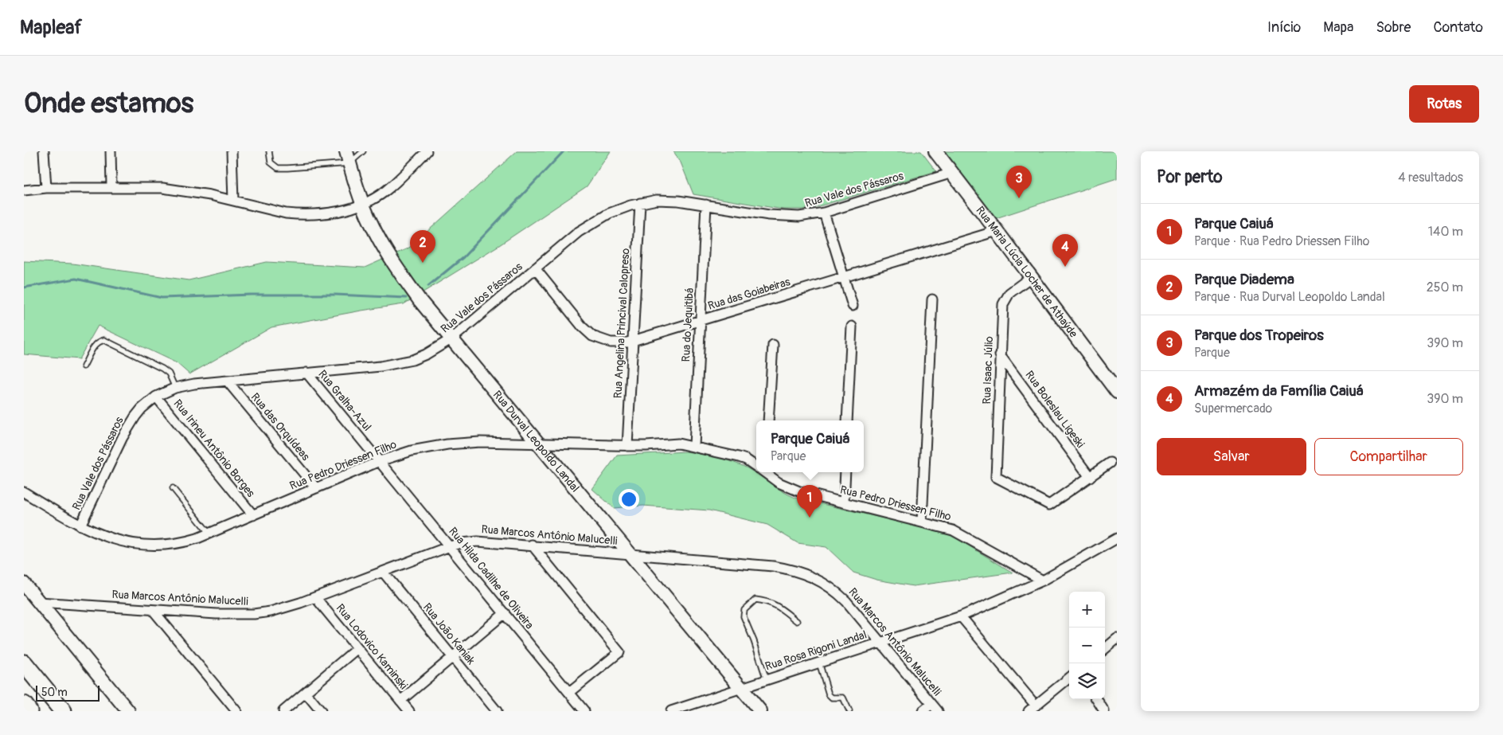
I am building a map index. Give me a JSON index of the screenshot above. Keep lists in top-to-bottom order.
{
  "streets": {
    "street": [
      "Rua Vale dos Pássaros",
      "Rua Maria Lúcia Locher de Athaýde",
      "Rua das Goiabeiras",
      "Rua Angelina Princival Calopreso",
      "Rua do Jequitibá",
      "Rua Isaac Júlio",
      "Rua Gralha-Azul",
      "Rua Boleslau Ligeski",
      "Rua das Orquídeas",
      "Rua Durval Leopoldo Landal",
      "Rua Irineu Antônio Borges",
      "Rua Pedro Driessen Filho",
      "Rua Marcos Antônio Malucelli",
      "Rua Hilda Cadilhe de Oliveira",
      "Rua João Kaniak",
      "Rua Lodovico Kaminski",
      "Rua Rosa Rigoni Landal"
    ]
  },
  "crossings": [
    ["Rua Vale dos Pássaros", "Rua Maria Lúcia Locher de Athaýde"],
    ["Rua Vale dos Pássaros", "Rua das Goiabeiras"],
    ["Rua Vale dos Pássaros", "Rua Angelina Princival Calopreso"],
    ["Rua Vale dos Pássaros", "Rua do Jequitibá"],
    ["Rua Vale dos Pássaros", "Rua Gralha-Azul"],
    ["Rua Vale dos Pássaros", "Rua das Orquídeas"],
    ["Rua Vale dos Pássaros", "Rua Durval Leopoldo Landal"],
    ["Rua Vale dos Pássaros", "Rua Irineu Antônio Borges"],
    ["Rua Vale dos Pássaros", "Rua Pedro Driessen Filho"],
    ["Rua Maria Lúcia Locher de Athaýde", "Rua das Goiabeiras"],
    ["Rua Maria Lúcia Locher de Athaýde", "Rua Isaac Júlio"],
    ["Rua das Goiabeiras", "Rua Angelina Princival Calopreso"],
    ["Rua das Goiabeiras", "Rua do Jequitibá"],
    ["Rua Angelina Princival Calopreso", "Rua Pedro Driessen Filho"],
    ["Rua do Jequitibá", "Rua Pedro Driessen Filho"],
    ["Rua Isaac Júlio", "Rua Boleslau Ligeski"],
    ["Rua Gralha-Azul", "Rua Pedro Driessen Filho"],
    ["Rua Gralha-Azul", "Rua Hilda Cadilhe de Oliveira"],
    ["Rua das Orquídeas", "Rua Pedro Driessen Filho"],
    ["Rua Durval Leopoldo Landal", "Rua Pedro Driessen Filho"],
    ["Rua Durval Leopoldo Landal", "Rua Marcos Antônio Malucelli"],
    ["Rua Durval Leopoldo Landal", "Rua Rosa Rigoni Landal"],
    ["Rua Irineu Antônio Borges", "Rua Pedro Driessen Filho"],
    ["Rua Pedro Driessen Filho", "Rua Hilda Cadilhe de Oliveira"],
    ["Rua Pedro Driessen Filho", "Rua Rosa Rigoni Landal"],
    ["Rua Marcos Antônio Malucelli", "Rua Hilda Cadilhe de Oliveira"],
    ["Rua Marcos Antônio Malucelli", "Rua João Kaniak"],
    ["Rua Marcos Antônio Malucelli", "Rua Lodovico Kaminski"],
    ["Rua Marcos Antônio Malucelli", "Rua Rosa Rigoni Landal"]
  ],
  "scale_bar": "50 m",
  "page": {
    "header": "Mapleaf",
    "nav": [
      "Início",
      "Mapa",
      "Sobre",
      "Contato"
    ],
    "buttons": [
      "Rotas",
      ["Salvar", "Compartilhar"]
    ],
    "title": "Onde estamos",
    "heading": ["Por perto", "4 resultados"],
    "pins": [
      "3",
      "2",
      "4",
      "1"
    ],
    "list": [
      {
        "mark": "1",
        "name": "Parque Caiuá",
        "note": "Parque · Rua Pedro Driessen Filho",
        "value": "140 m"
      },
      {
        "mark": "2",
        "name": "Parque Diadema",
        "note": "Parque · Rua Durval Leopoldo Landal",
        "value": "250 m"
      },
      {
        "mark": "3",
        "name": "Parque dos Tropeiros",
        "note": "Parque",
        "value": "390 m"
      },
      {
        "mark": "4",
        "name": "Armazém da Família Caiuá",
        "note": "Supermercado",
        "value": "390 m"
      }
    ],
    "popup": ["Parque Caiuá", "Parque"],
    "map_buttons": ["+", "−"],
    "scale": "50 m"
  }
}
